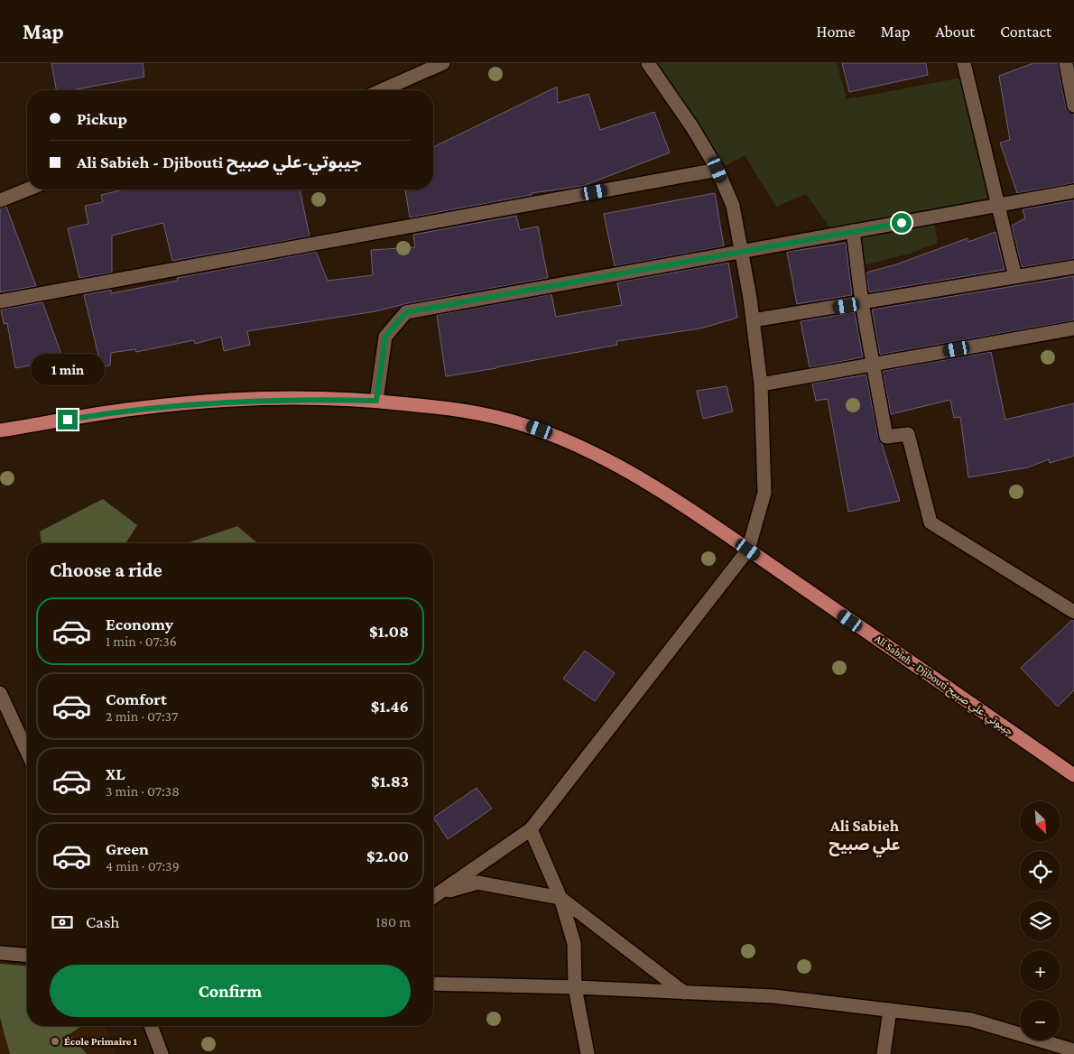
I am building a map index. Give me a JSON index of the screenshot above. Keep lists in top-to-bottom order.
{
  "streets": {
    "main road": ["Ali Sabieh - Djibouti جيبوتي-علي صبيح"]
  },
  "districts": ["Ali Sabieh علي صبيح"],
  "places": ["École Primaire 1"],
  "north": "bottom right",
  "page": {
    "header": "Map",
    "nav": [
      "Home",
      "Map",
      "About",
      "Contact"
    ],
    "banner": ["Pickup", "Ali Sabieh - Djibouti جيبوتي-علي صبيح"],
    "bubble": "1 min",
    "heading": "Choose a ride",
    "list": [
      {
        "name": "Economy",
        "note": "1 min · 07:36",
        "value": "$1.08"
      },
      {
        "name": "Comfort",
        "note": "2 min · 07:37",
        "value": "$1.46"
      },
      {
        "name": "XL",
        "note": "3 min · 07:38",
        "value": "$1.83"
      },
      {
        "name": "Green",
        "note": "4 min · 07:39",
        "value": "$2.00"
      }
    ],
    "map_buttons": ["+", "−"],
    "pay": ["Cash", "180 m"],
    "buttons": "Confirm"
  }
}
